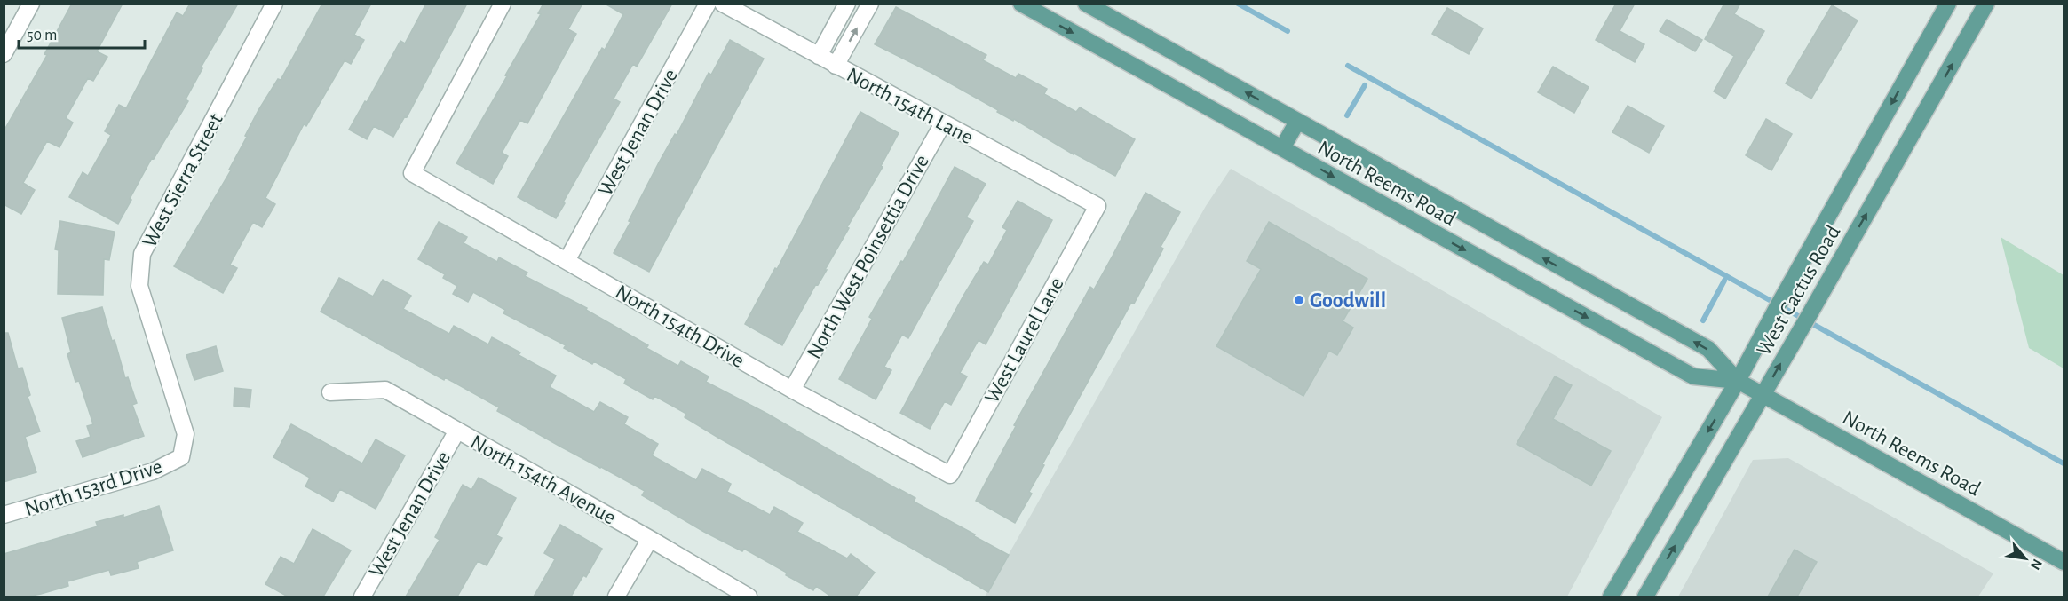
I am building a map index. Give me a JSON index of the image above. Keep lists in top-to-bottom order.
{
  "streets": {
    "main road": ["North Reems Road", "West Cactus Road"],
    "street": [
      "North 154th Lane",
      "West Jenan Drive",
      "West Sierra Street",
      "North West Poinsettia Drive",
      "North 154th Drive",
      "West Laurel Lane",
      "North 154th Avenue",
      "North 153rd Drive"
    ]
  },
  "crossings": [
    ["North 154th Lane", "North West Poinsettia Drive"],
    ["North 154th Lane", "West Laurel Lane"],
    ["West Jenan Drive", "North 154th Drive"],
    ["West Jenan Drive", "North 154th Avenue"],
    ["West Sierra Street", "North 153rd Drive"],
    ["North Reems Road", "West Cactus Road"],
    ["North West Poinsettia Drive", "North 154th Drive"],
    ["North 154th Drive", "West Laurel Lane"]
  ],
  "places": ["Goodwill"],
  "scale_bar": "50 m",
  "north": "bottom right"
}
